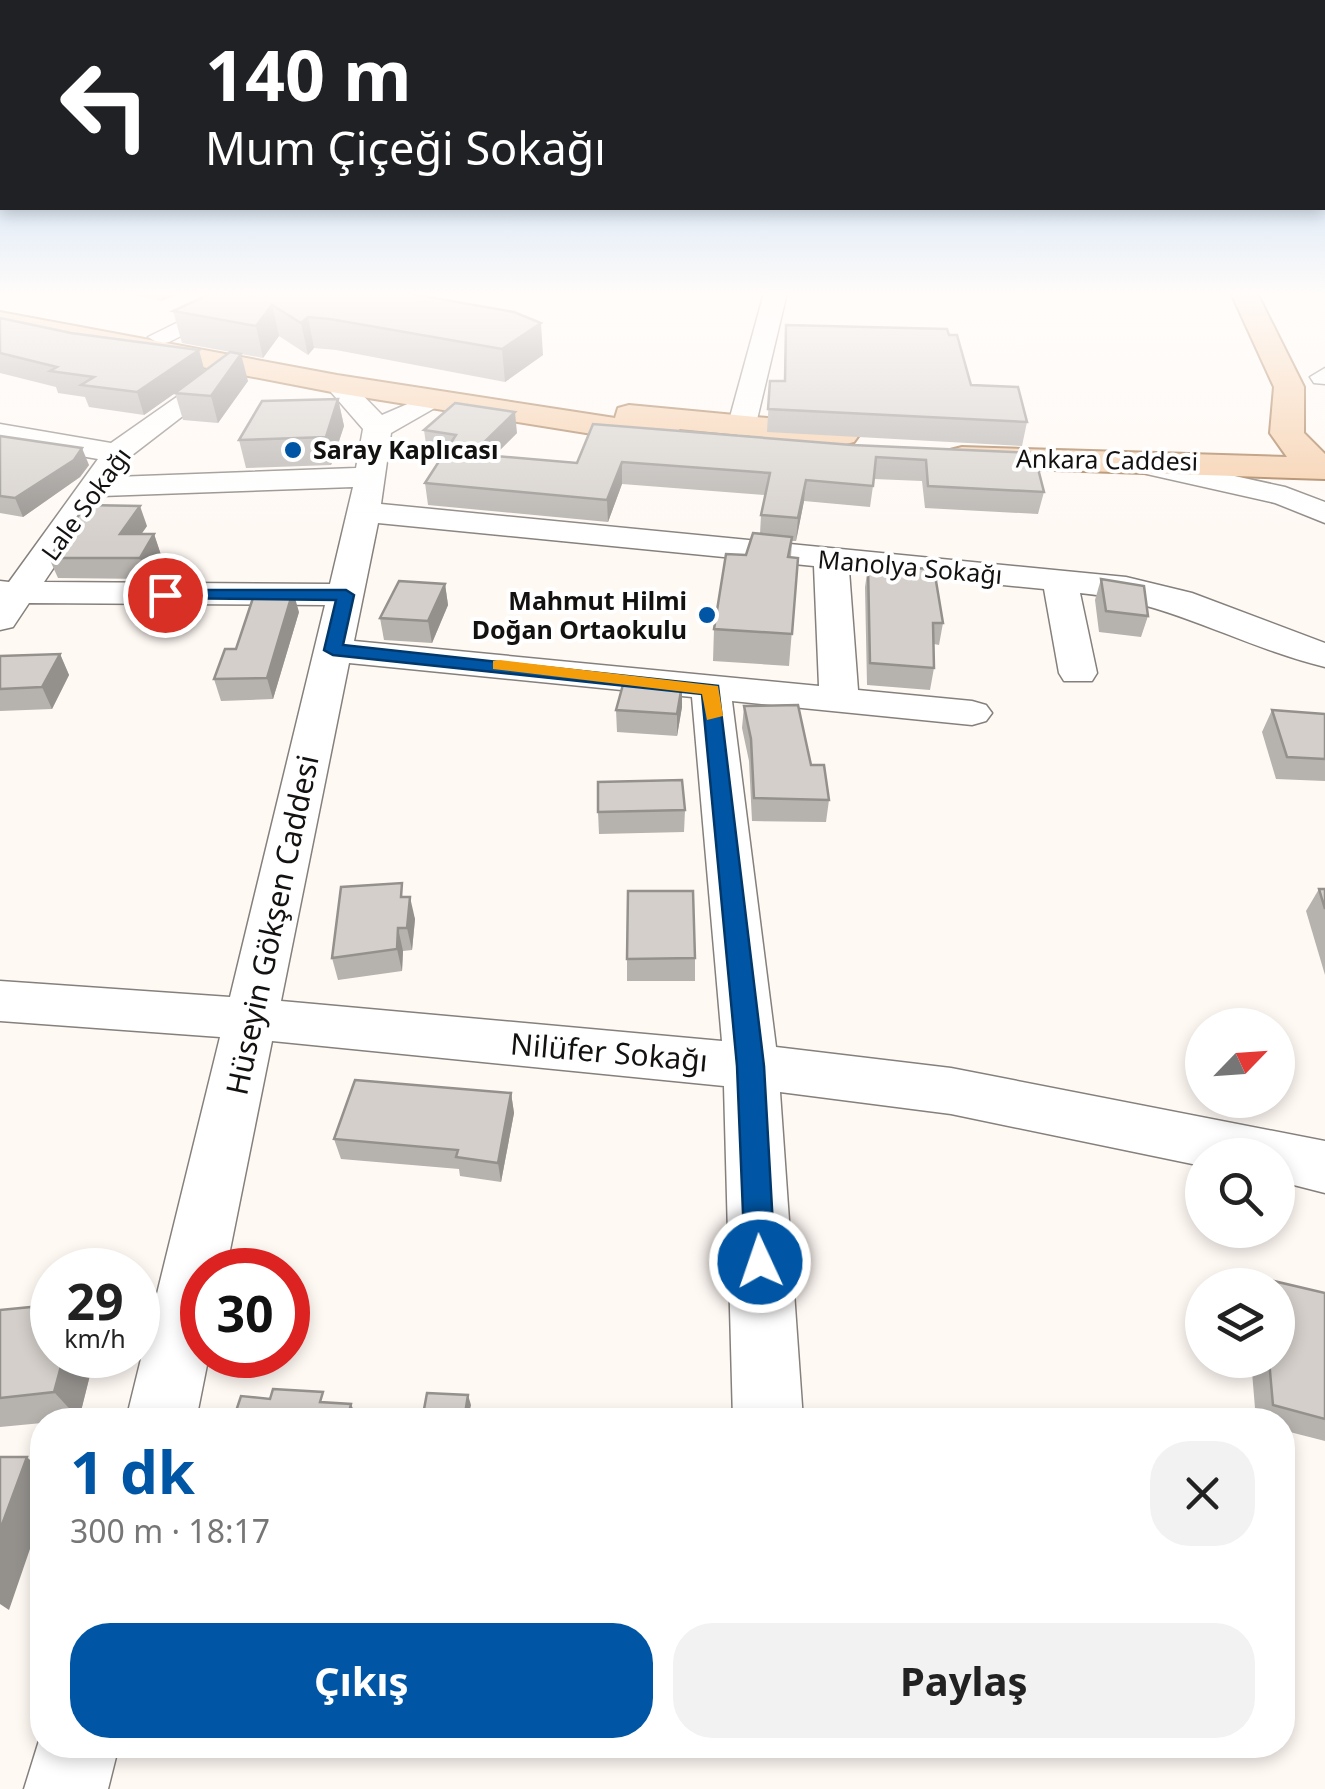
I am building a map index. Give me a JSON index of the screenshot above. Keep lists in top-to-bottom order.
{
  "streets": {
    "main road": ["Ankara Caddesi"],
    "street": [
      "Lale Sokağı",
      "Manolya Sokağı",
      "Hüseyin Gökşen Caddesi",
      "Nilüfer Sokağı"
    ]
  },
  "crossings": [
    ["Lale Sokağı", "Manolya Sokağı"],
    ["Manolya Sokağı", "Hüseyin Gökşen Caddesi"],
    ["Hüseyin Gökşen Caddesi", "Nilüfer Sokağı"]
  ],
  "places": ["Saray Kaplıcası", "Mahmut Hilmi Doğan Ortaokulu"],
  "north": "top right",
  "page": {
    "turn": ["140 m", "Mum Çiçeği Sokağı"],
    "speed": "29 km/h",
    "limit": "30",
    "heading": ["1 dk", "300 m · 18:17"],
    "buttons": ["Çıkış", "Paylaş"]
  }
}
